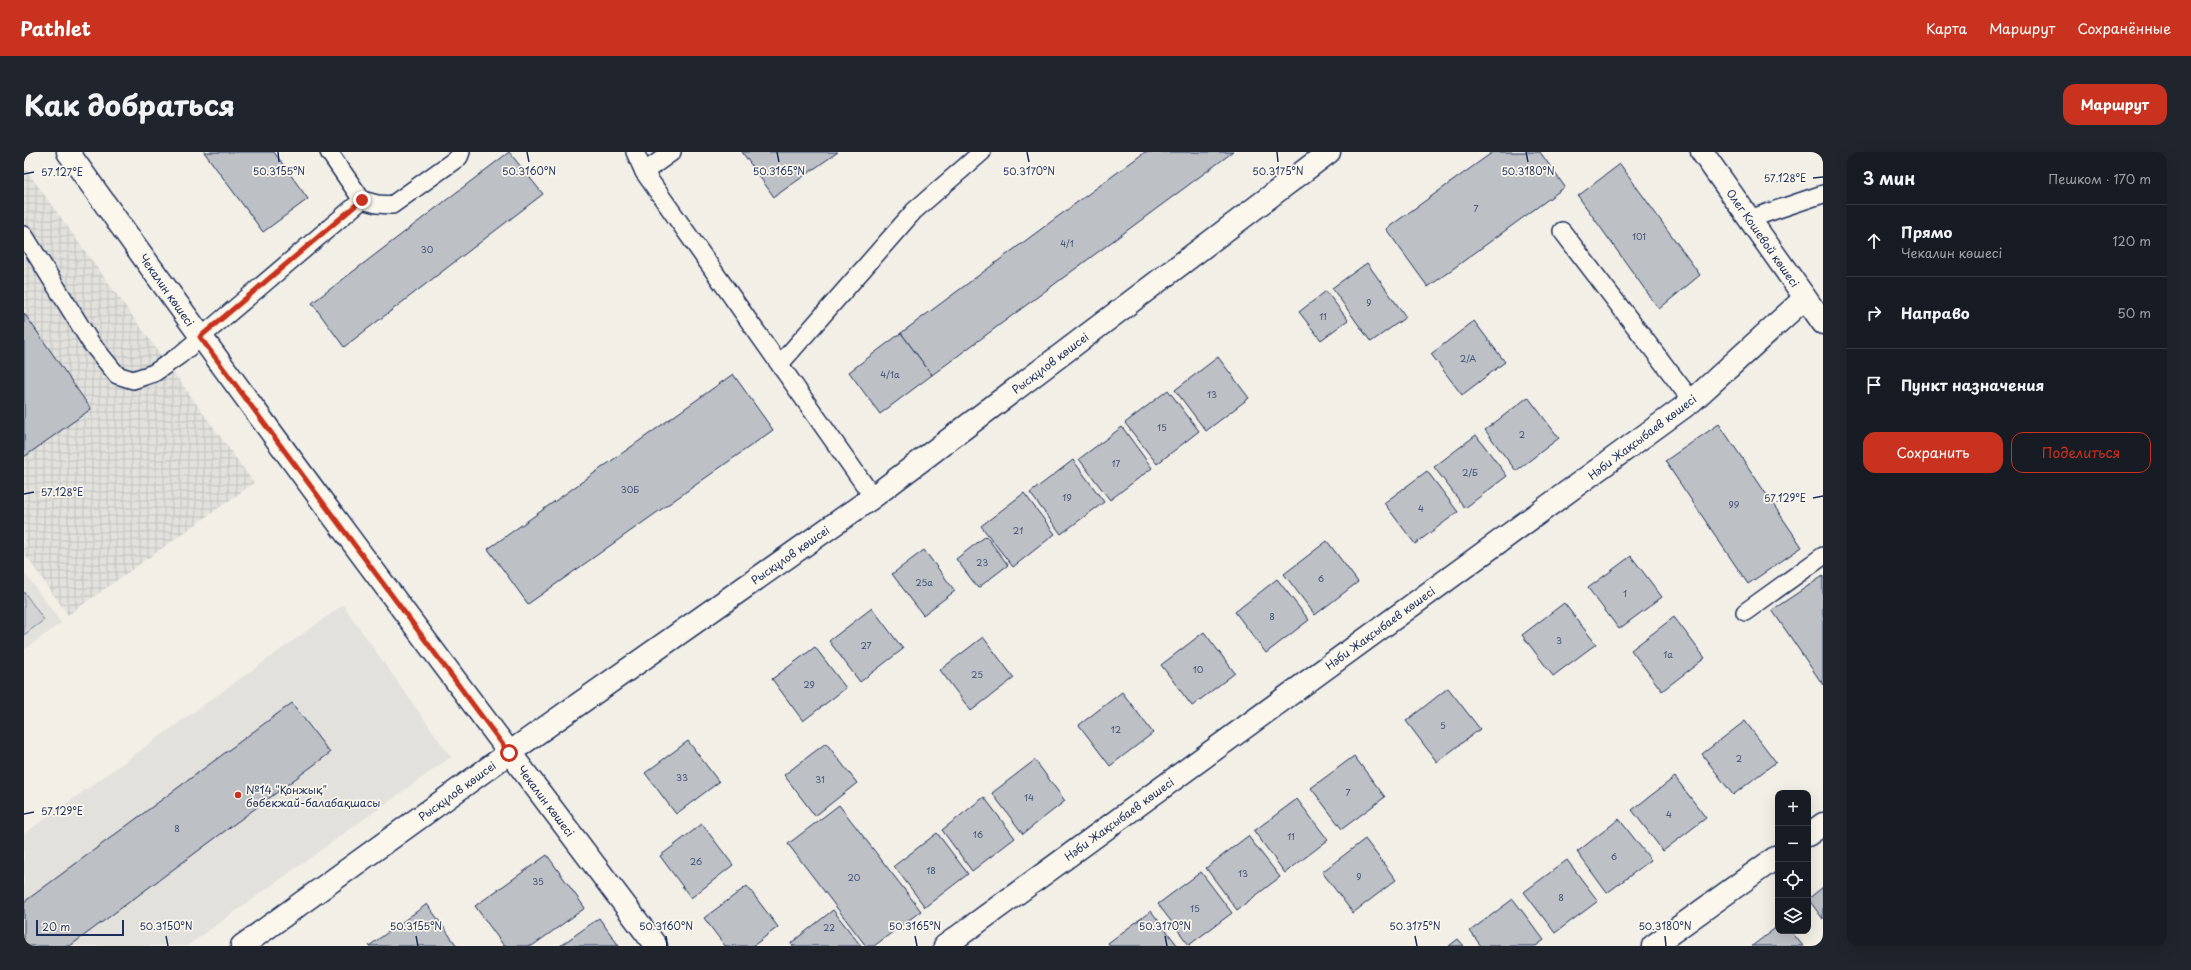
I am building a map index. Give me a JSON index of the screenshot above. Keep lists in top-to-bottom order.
{
  "streets": {
    "street": [
      "Олег Кошевой көшесі",
      "Чекалин көшесі",
      "Рысқұлов көшсеі",
      "Нәби Жақсыбаев көшесі"
    ]
  },
  "crossings": [
    ["Олег Кошевой көшесі", "Нәби Жақсыбаев көшесі"],
    ["Чекалин көшесі", "Рысқұлов көшсеі"]
  ],
  "places": ["№14 \"Қонжық\" бөбекжай-балабақшасы"],
  "house_numbers": [
    "7",
    "101",
    "4/1",
    "30",
    "9",
    "11",
    "2/А",
    "4/1а",
    "13",
    "15",
    "2",
    "17",
    "2/Б",
    "30Б",
    "19",
    "99",
    "4",
    "21",
    "23",
    "6",
    "25а",
    "1",
    "8",
    "3",
    "27",
    "1а",
    "10",
    "25",
    "29",
    "5",
    "12",
    "2",
    "33",
    "31",
    "7",
    "14",
    "4",
    "8",
    "16",
    "11",
    "6",
    "26",
    "18",
    "13",
    "9",
    "20",
    "35",
    "8",
    "15",
    "22"
  ],
  "scale_bar": "20 m",
  "page": {
    "header": "Pathlet",
    "nav": ["Карта", "Маршрут", "Сохранённые"],
    "title": "Как добраться",
    "buttons": [
      "Маршрут",
      ["Сохранить", "Поделиться"]
    ],
    "heading": ["3 мин", "Пешком · 170 m"],
    "list": [
      ["Прямо", "Чекалин көшесі", "120 m"],
      ["Направо", "50 m"],
      "Пункт назначения"
    ],
    "map_buttons": ["+", "−"],
    "scale": "20 m"
  },
  "coordinates": [
    "50.3155°N",
    "50.3160°N",
    "50.3165°N",
    "50.3170°N",
    "50.3175°N",
    "50.3180°N",
    "57.127°E",
    "57.128°E",
    "57.129°E",
    "50.3150°N"
  ]
}
